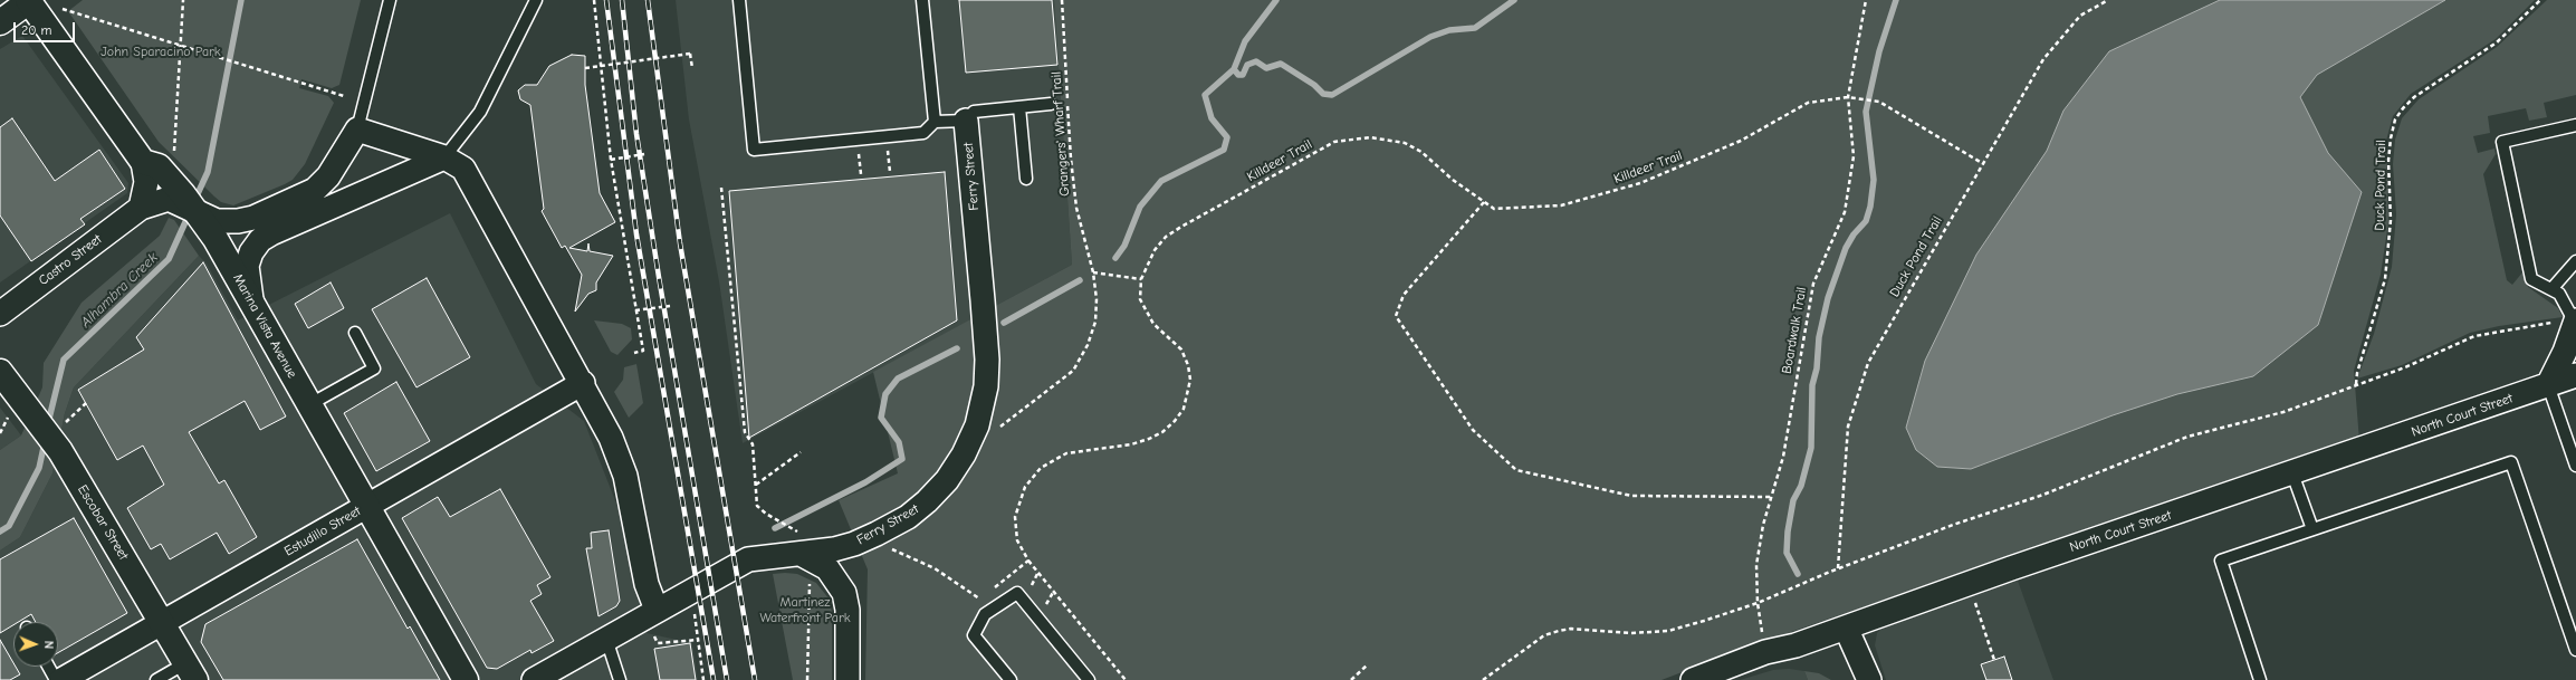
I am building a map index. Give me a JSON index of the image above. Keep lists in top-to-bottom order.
{
  "streets": {
    "main road": ["Marina Vista Avenue", "Escobar Street"],
    "street": [
      "Ferry Street",
      "Castro Street",
      "North Court Street",
      "Estudillo Street"
    ],
    "path": [
      "Grangers' Wharf Trail",
      "Killdeer Trail",
      "Duck Pond Trail",
      "Boardwalk Trail"
    ]
  },
  "crossings": [
    ["Killdeer Trail", "Duck Pond Trail"],
    ["Killdeer Trail", "Boardwalk Trail"],
    ["Castro Street", "Marina Vista Avenue"],
    ["Marina Vista Avenue", "Estudillo Street"],
    ["Escobar Street", "Estudillo Street"]
  ],
  "water": ["Alhambra Creek"],
  "parks": ["John Sparacino Park", "Martinez Waterfront Park"],
  "scale_bar": "20 m",
  "north": "right"
}
